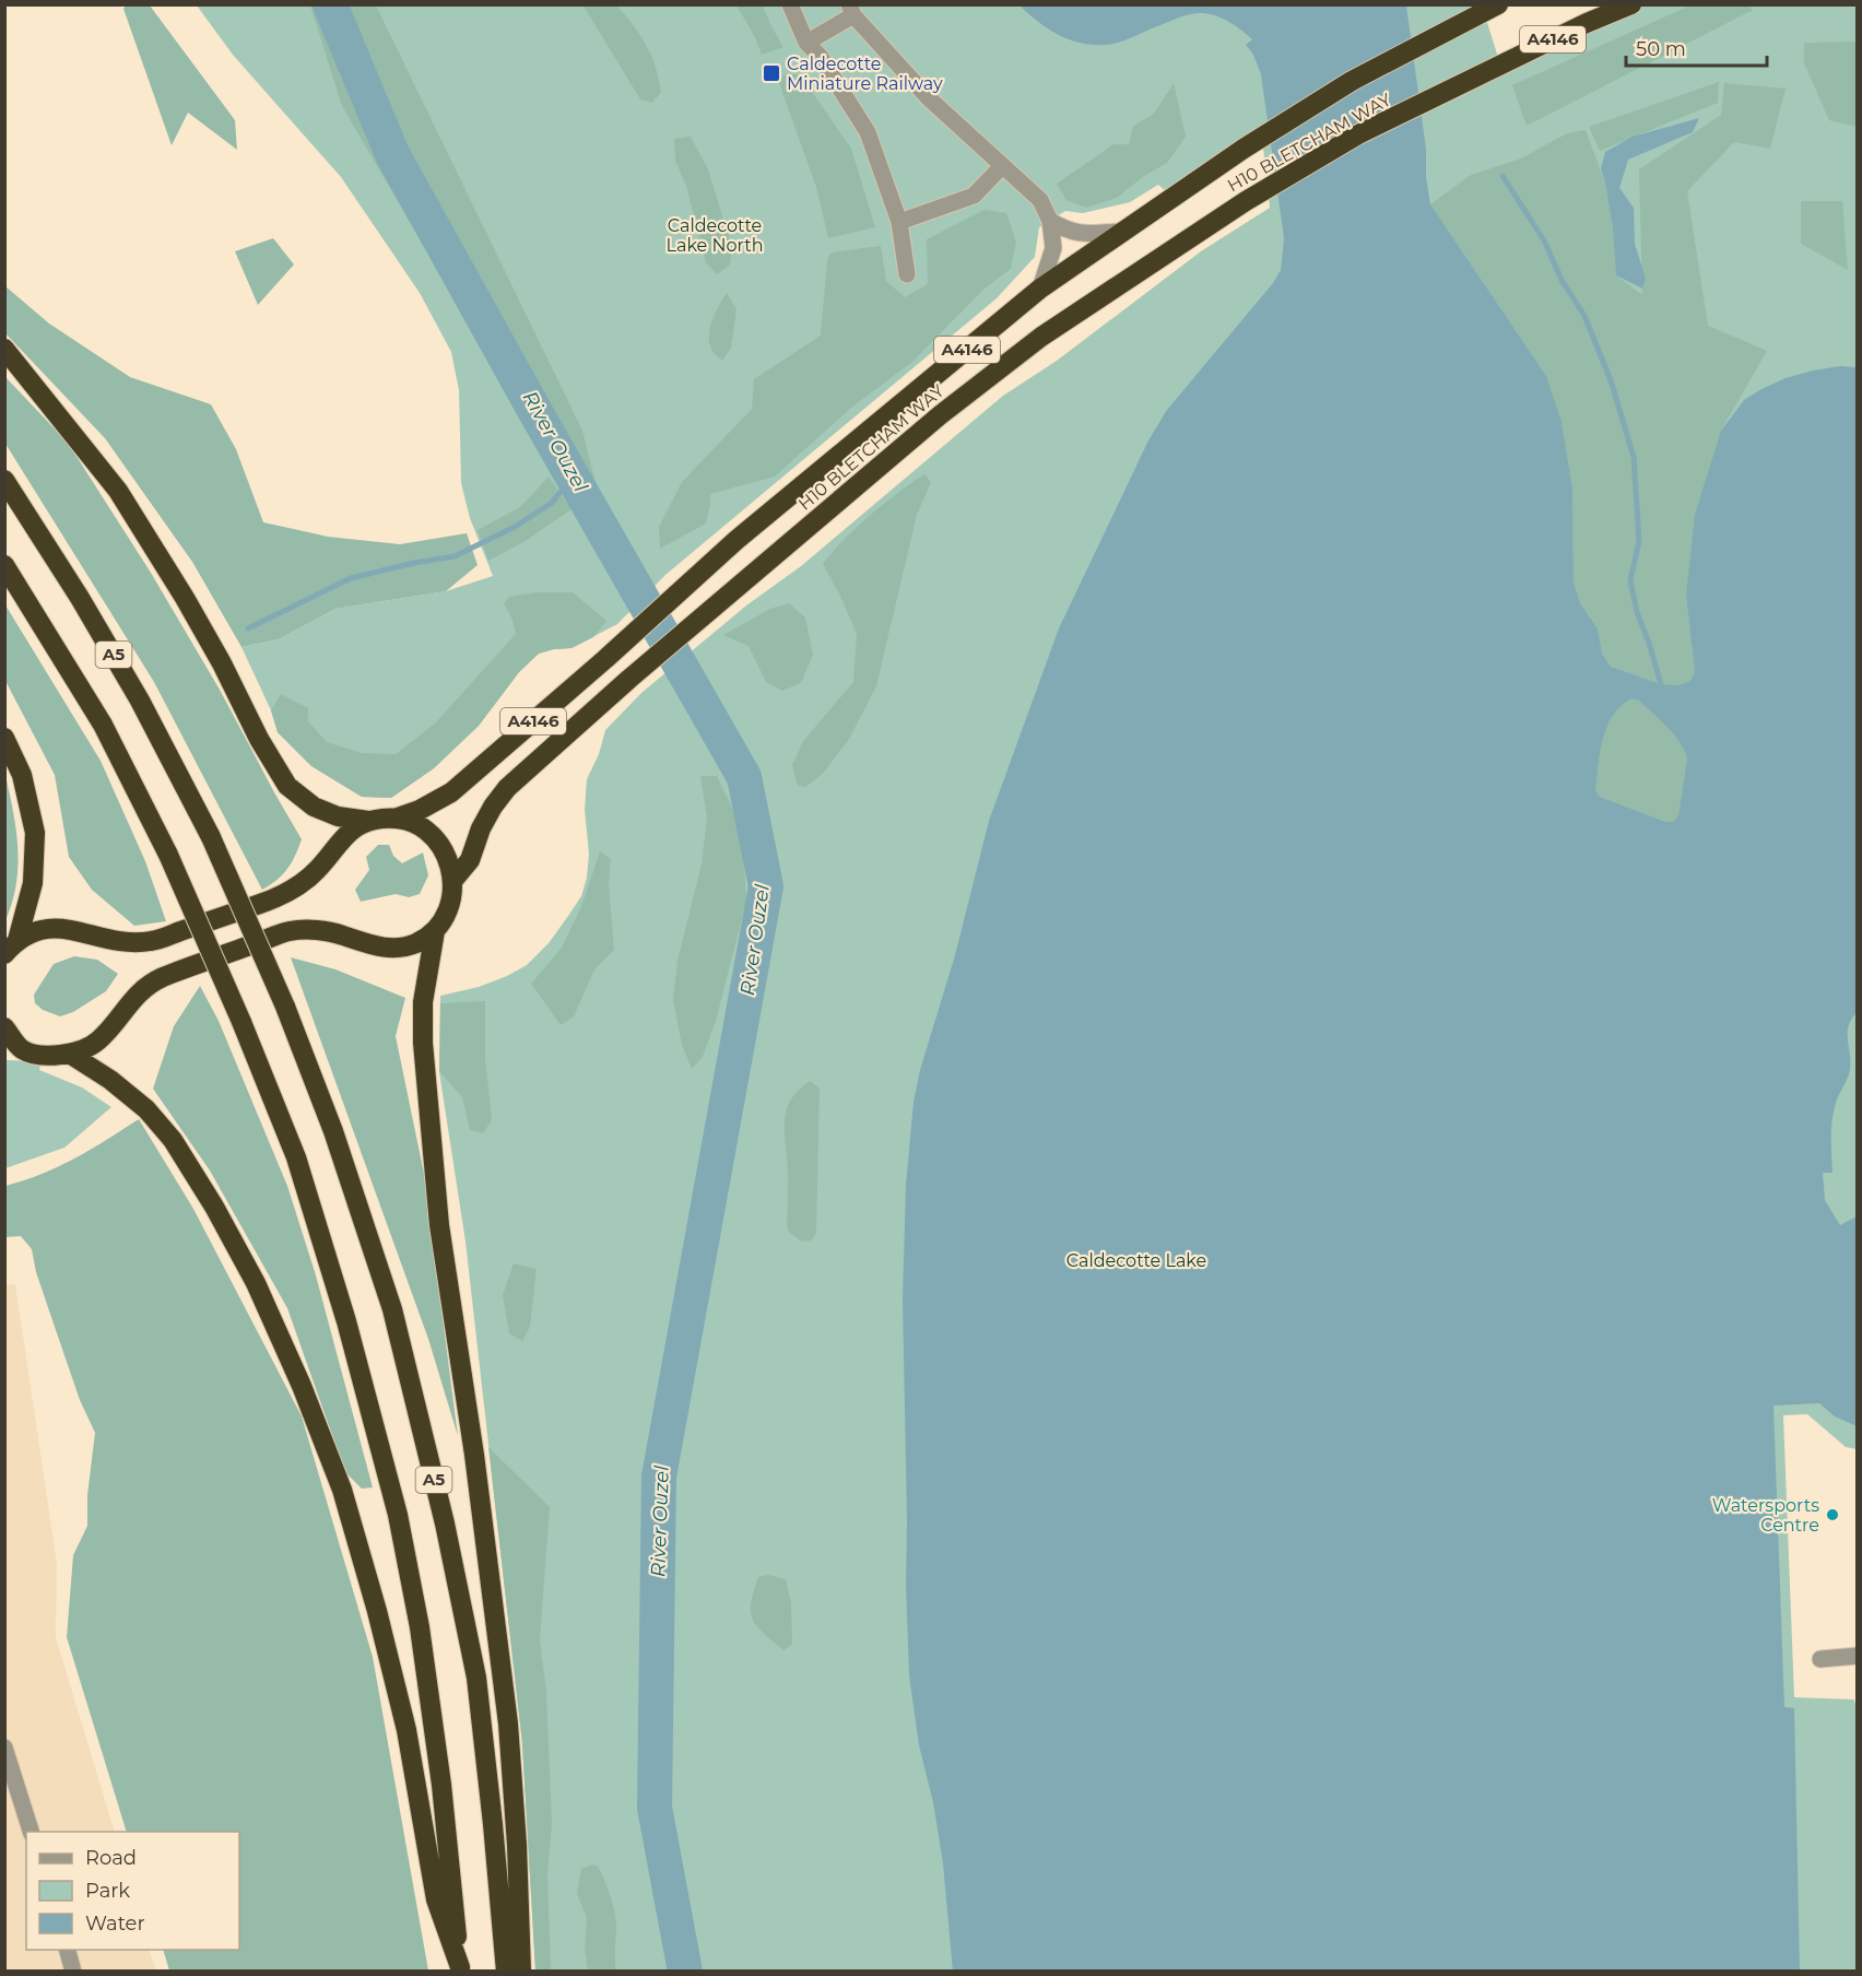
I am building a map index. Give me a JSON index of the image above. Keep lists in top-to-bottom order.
{
  "streets": {
    "highway": ["A4146", "H10 BLETCHAM WAY", "A5"]
  },
  "water": ["River Ouzel"],
  "parks": ["Caldecotte Lake North", "Caldecotte Lake"],
  "places": {
    "transit": ["Caldecotte Miniature Railway"],
    "other": ["Watersports Centre"]
  },
  "legend": ["Road", "Park", "Water"],
  "scale_bar": "50 m"
}
